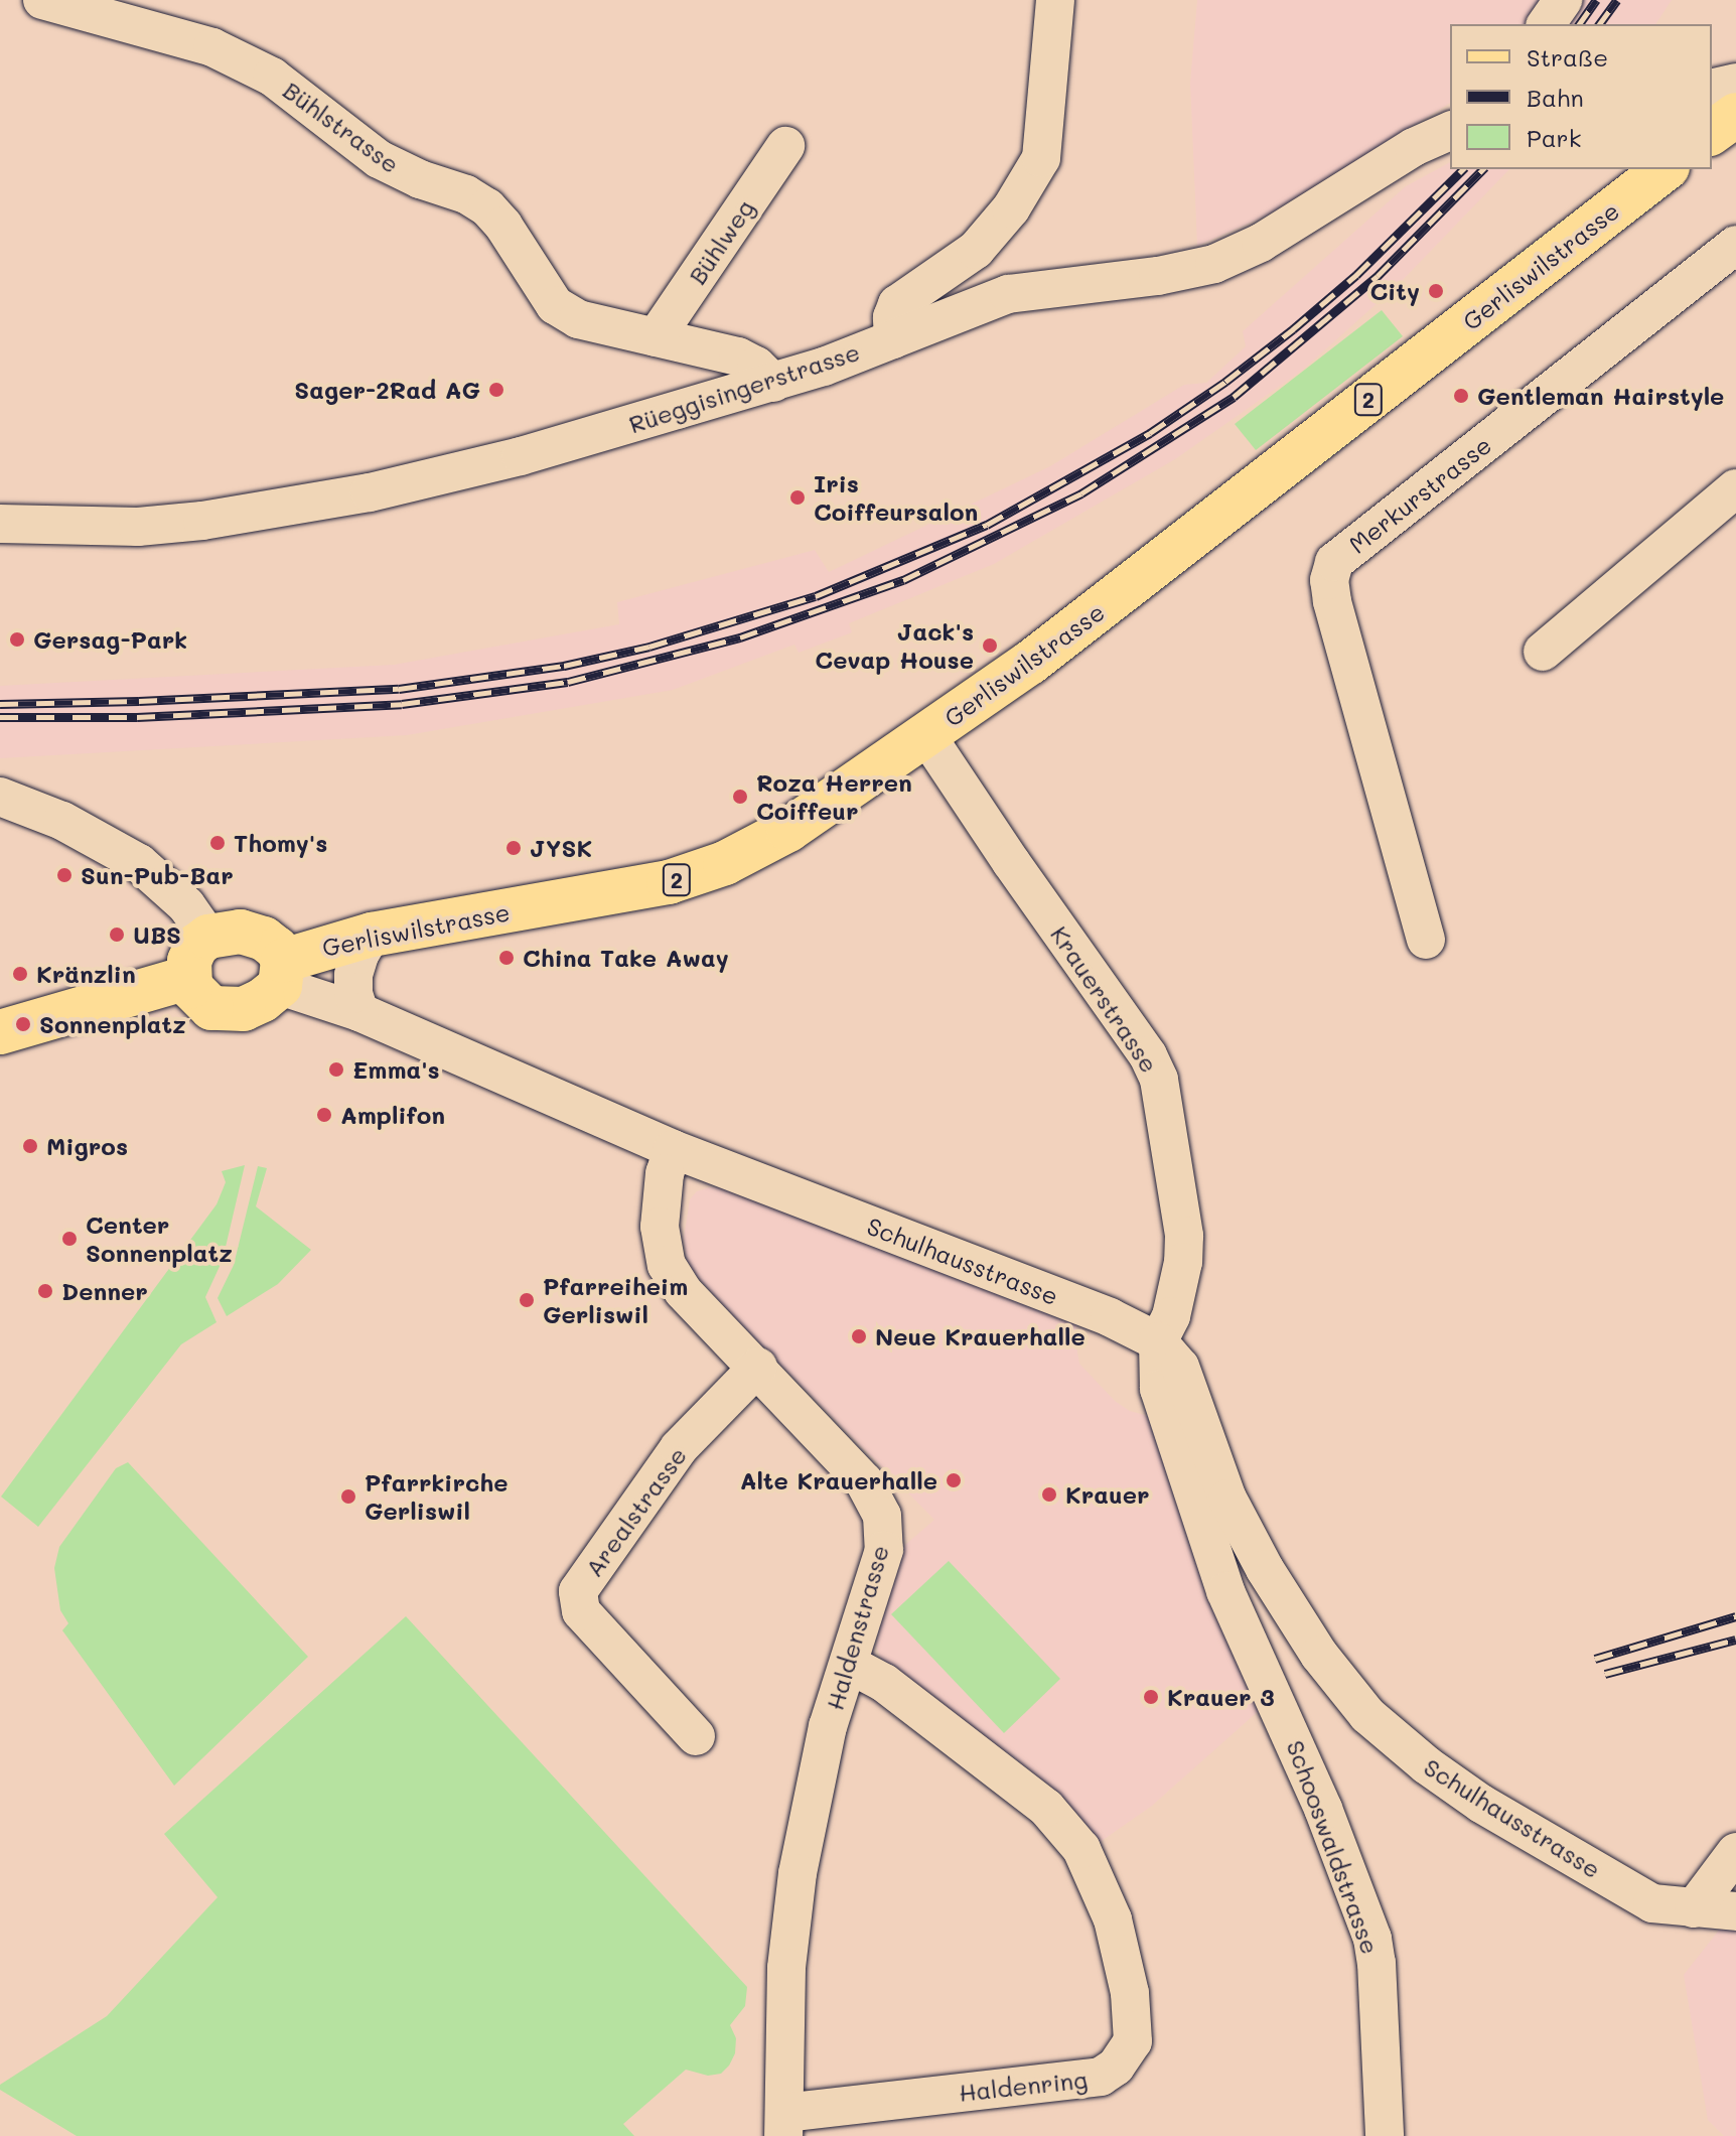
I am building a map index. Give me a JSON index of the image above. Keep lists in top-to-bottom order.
{
  "streets": {
    "main road": ["Gerliswilstrasse", "2"],
    "street": [
      "Bühlstrasse",
      "Bühlweg",
      "Rüeggisingerstrasse",
      "Merkurstrasse",
      "Krauerstrasse",
      "Schulhausstrasse",
      "Arealstrasse",
      "Haldenstrasse",
      "Schooswaldstrasse",
      "Haldenring"
    ]
  },
  "crossings": [
    ["Bühlstrasse", "Bühlweg"],
    ["Bühlstrasse", "Rüeggisingerstrasse"],
    ["Gerliswilstrasse", "Krauerstrasse"],
    ["Gerliswilstrasse", "Schulhausstrasse"],
    ["Krauerstrasse", "Schulhausstrasse"],
    ["Krauerstrasse", "Schooswaldstrasse"],
    ["Schulhausstrasse", "Haldenstrasse"],
    ["Schulhausstrasse", "Schooswaldstrasse"],
    ["Arealstrasse", "Haldenstrasse"],
    ["Haldenstrasse", "Haldenring"]
  ],
  "places": [
    "City",
    "Sager-2Rad AG",
    "Gentleman Hairstyle",
    "Iris Coiffeursalon",
    "Gersag-Park",
    "Jack's Cevap House",
    "Roza Herren Coiffeur",
    "Thomy's",
    "JYSK",
    "Sun-Pub-Bar",
    "UBS",
    "China Take Away",
    "Kränzlin",
    "Sonnenplatz",
    "Emma's",
    "Amplifon",
    "Migros",
    "Center Sonnenplatz",
    "Denner",
    "Pfarreiheim Gerliswil",
    "Neue Krauerhalle",
    "Alte Krauerhalle",
    "Krauer",
    "Pfarrkirche Gerliswil",
    "Krauer 3"
  ],
  "legend": ["Straße", "Bahn", "Park"]
}
